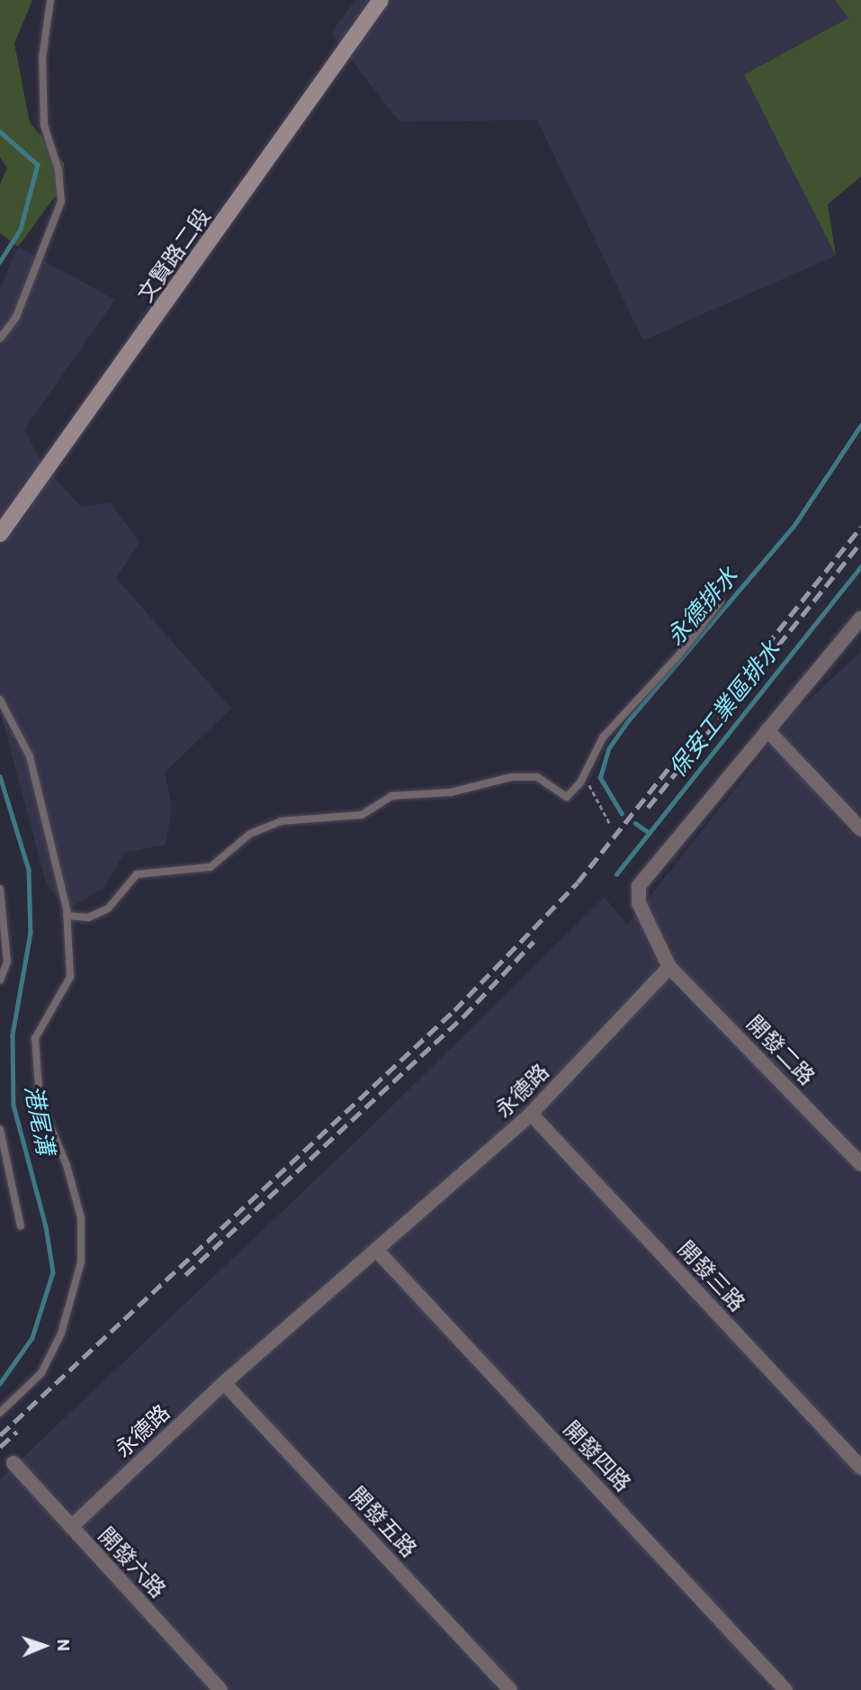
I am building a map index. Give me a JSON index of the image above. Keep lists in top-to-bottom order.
{
  "streets": {
    "street": [
      "文賢路二段",
      "開發二路",
      "永德路",
      "開發三路",
      "開發四路",
      "開發五路",
      "開發六路"
    ]
  },
  "crossings": [
    ["開發二路", "永德路"],
    ["永德路", "開發三路"],
    ["永德路", "開發四路"],
    ["永德路", "開發五路"],
    ["永德路", "開發六路"]
  ],
  "water": ["永德排水", "保安工業區排水", "港尾溝"],
  "north": "right"
}
